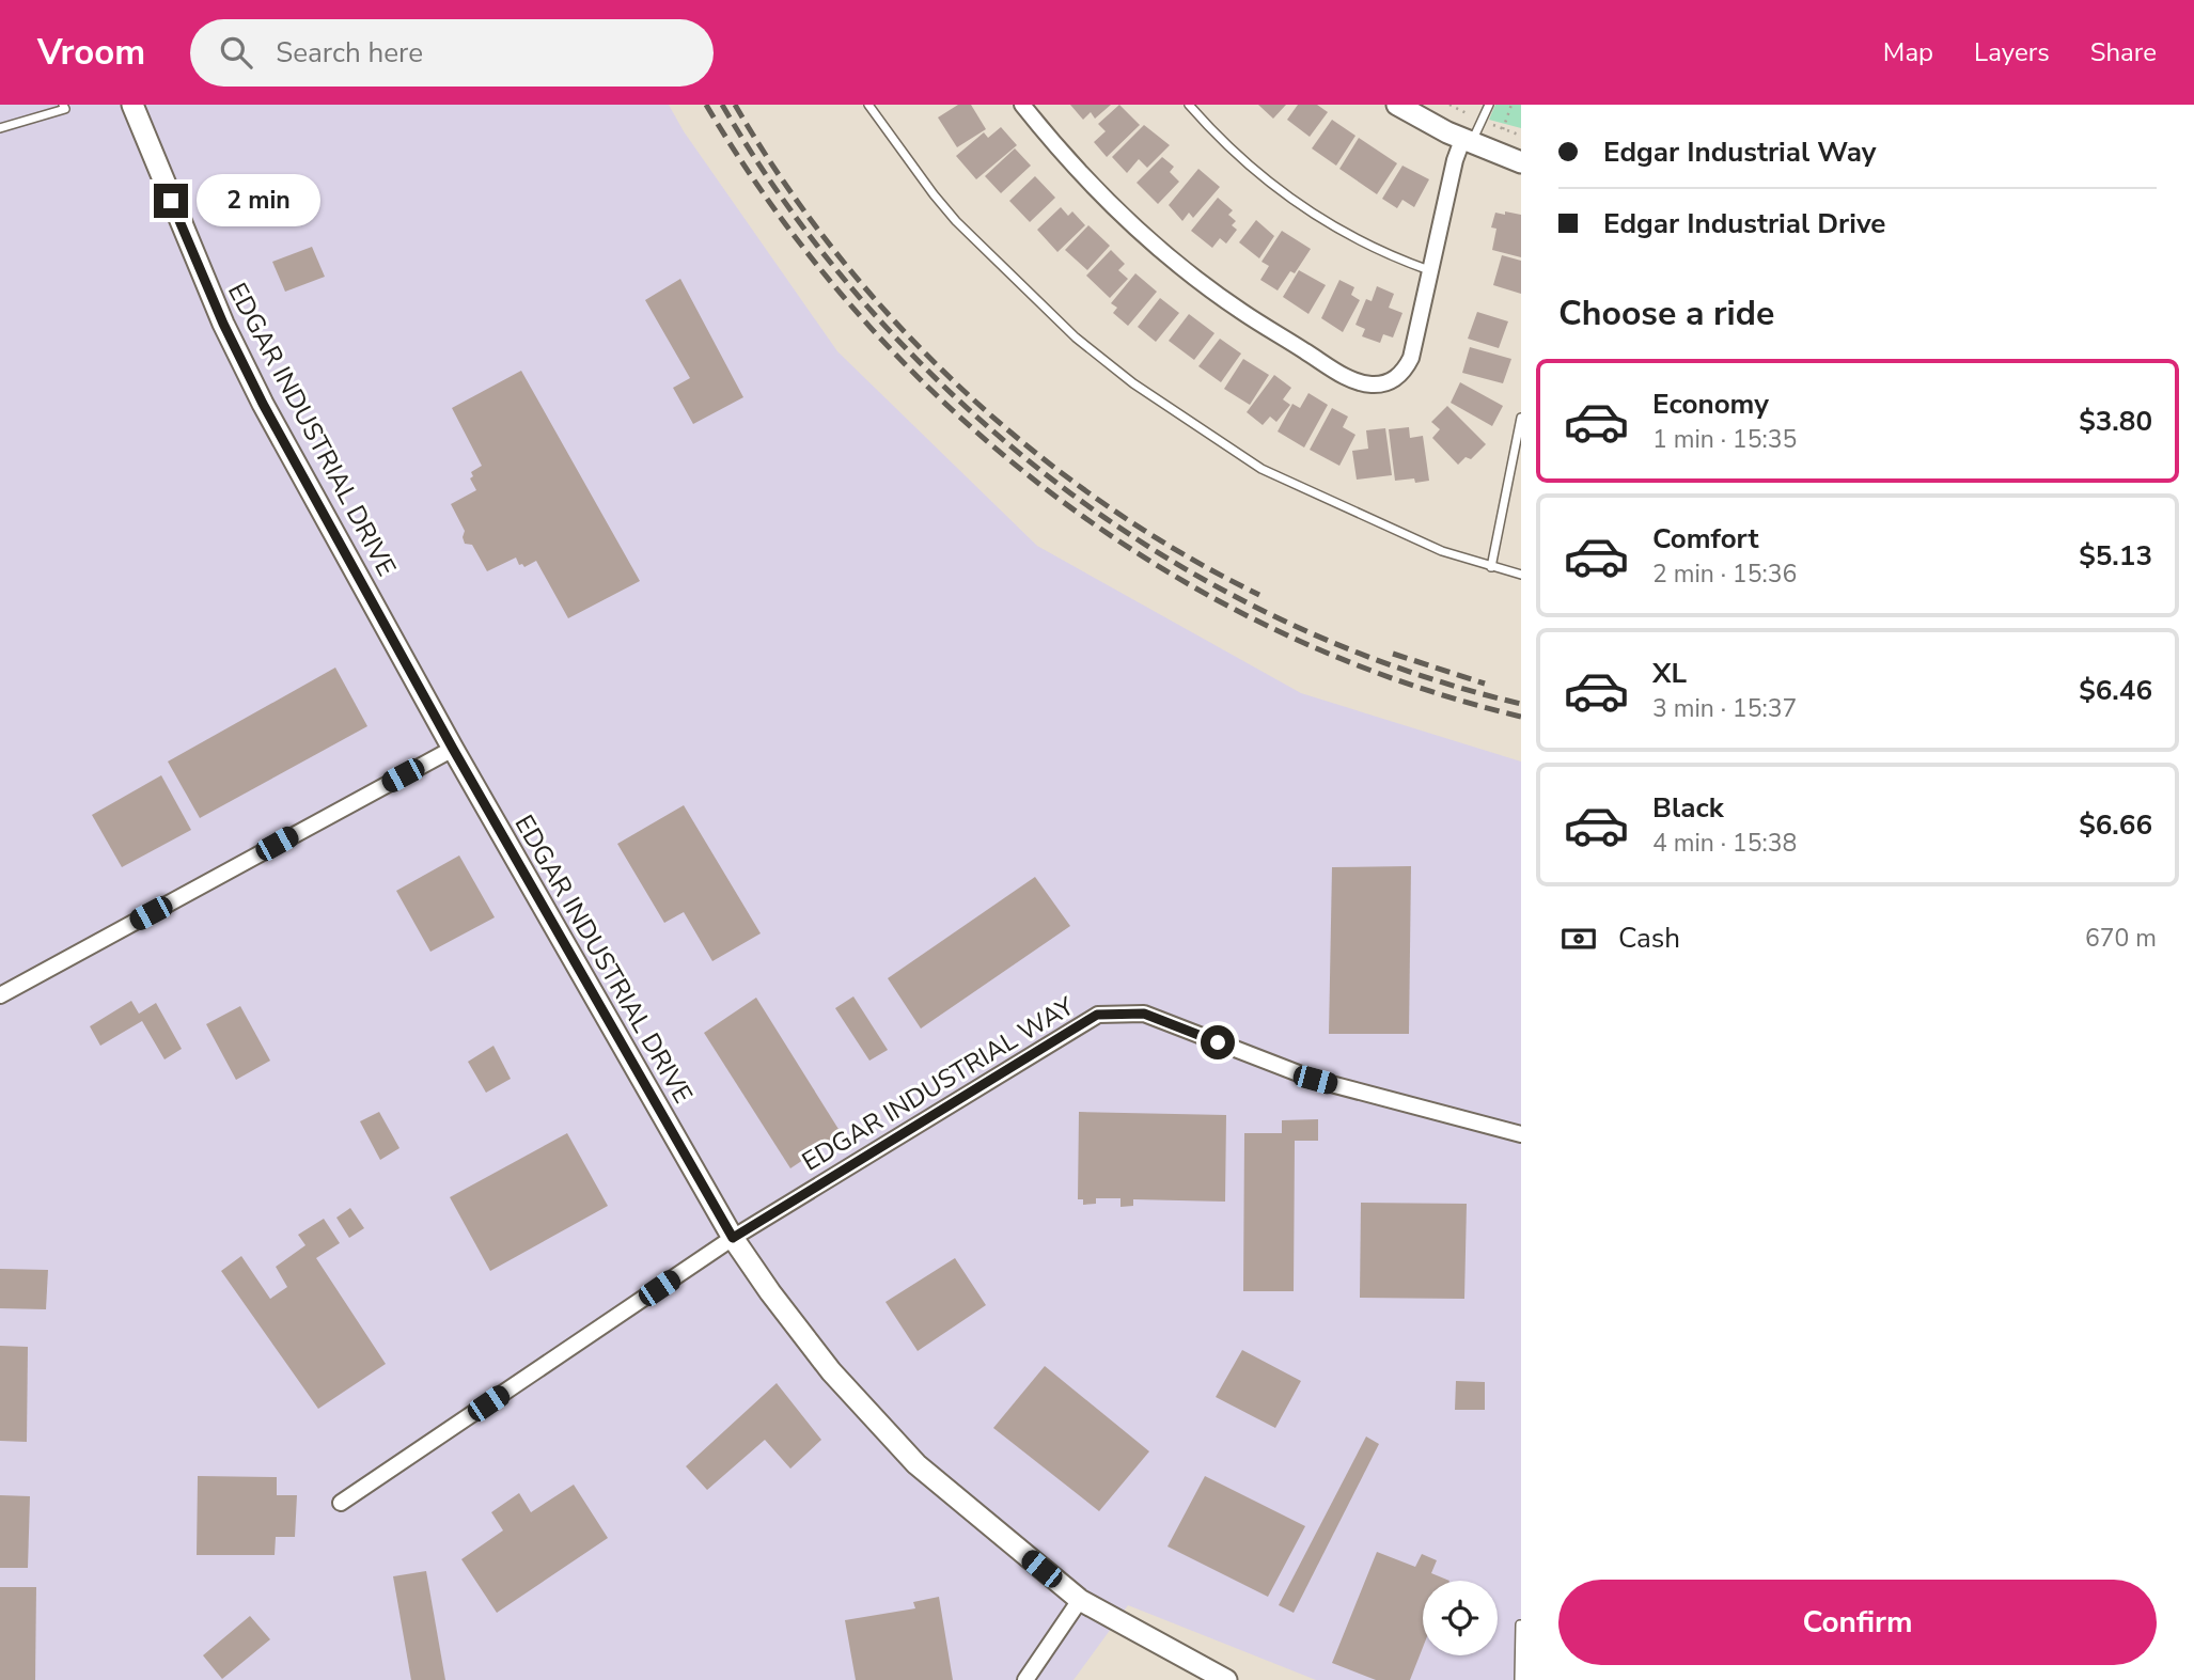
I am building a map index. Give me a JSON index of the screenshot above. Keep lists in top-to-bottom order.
{
  "streets": {
    "street": ["EDGAR INDUSTRIAL DRIVE", "EDGAR INDUSTRIAL WAY"]
  },
  "crossings": [
    ["EDGAR INDUSTRIAL DRIVE", "EDGAR INDUSTRIAL WAY"]
  ],
  "page": {
    "header": "Vroom",
    "search": "Search here",
    "nav": ["Map", "Layers", "Share"],
    "banner": ["Edgar Industrial Way", "Edgar Industrial Drive"],
    "bubble": "2 min",
    "heading": "Choose a ride",
    "list": [
      {
        "name": "Economy",
        "note": "1 min · 15:35",
        "value": "$3.80"
      },
      {
        "name": "Comfort",
        "note": "2 min · 15:36",
        "value": "$5.13"
      },
      {
        "name": "XL",
        "note": "3 min · 15:37",
        "value": "$6.46"
      },
      {
        "name": "Black",
        "note": "4 min · 15:38",
        "value": "$6.66"
      }
    ],
    "pay": ["Cash", "670 m"],
    "buttons": "Confirm"
  }
}
